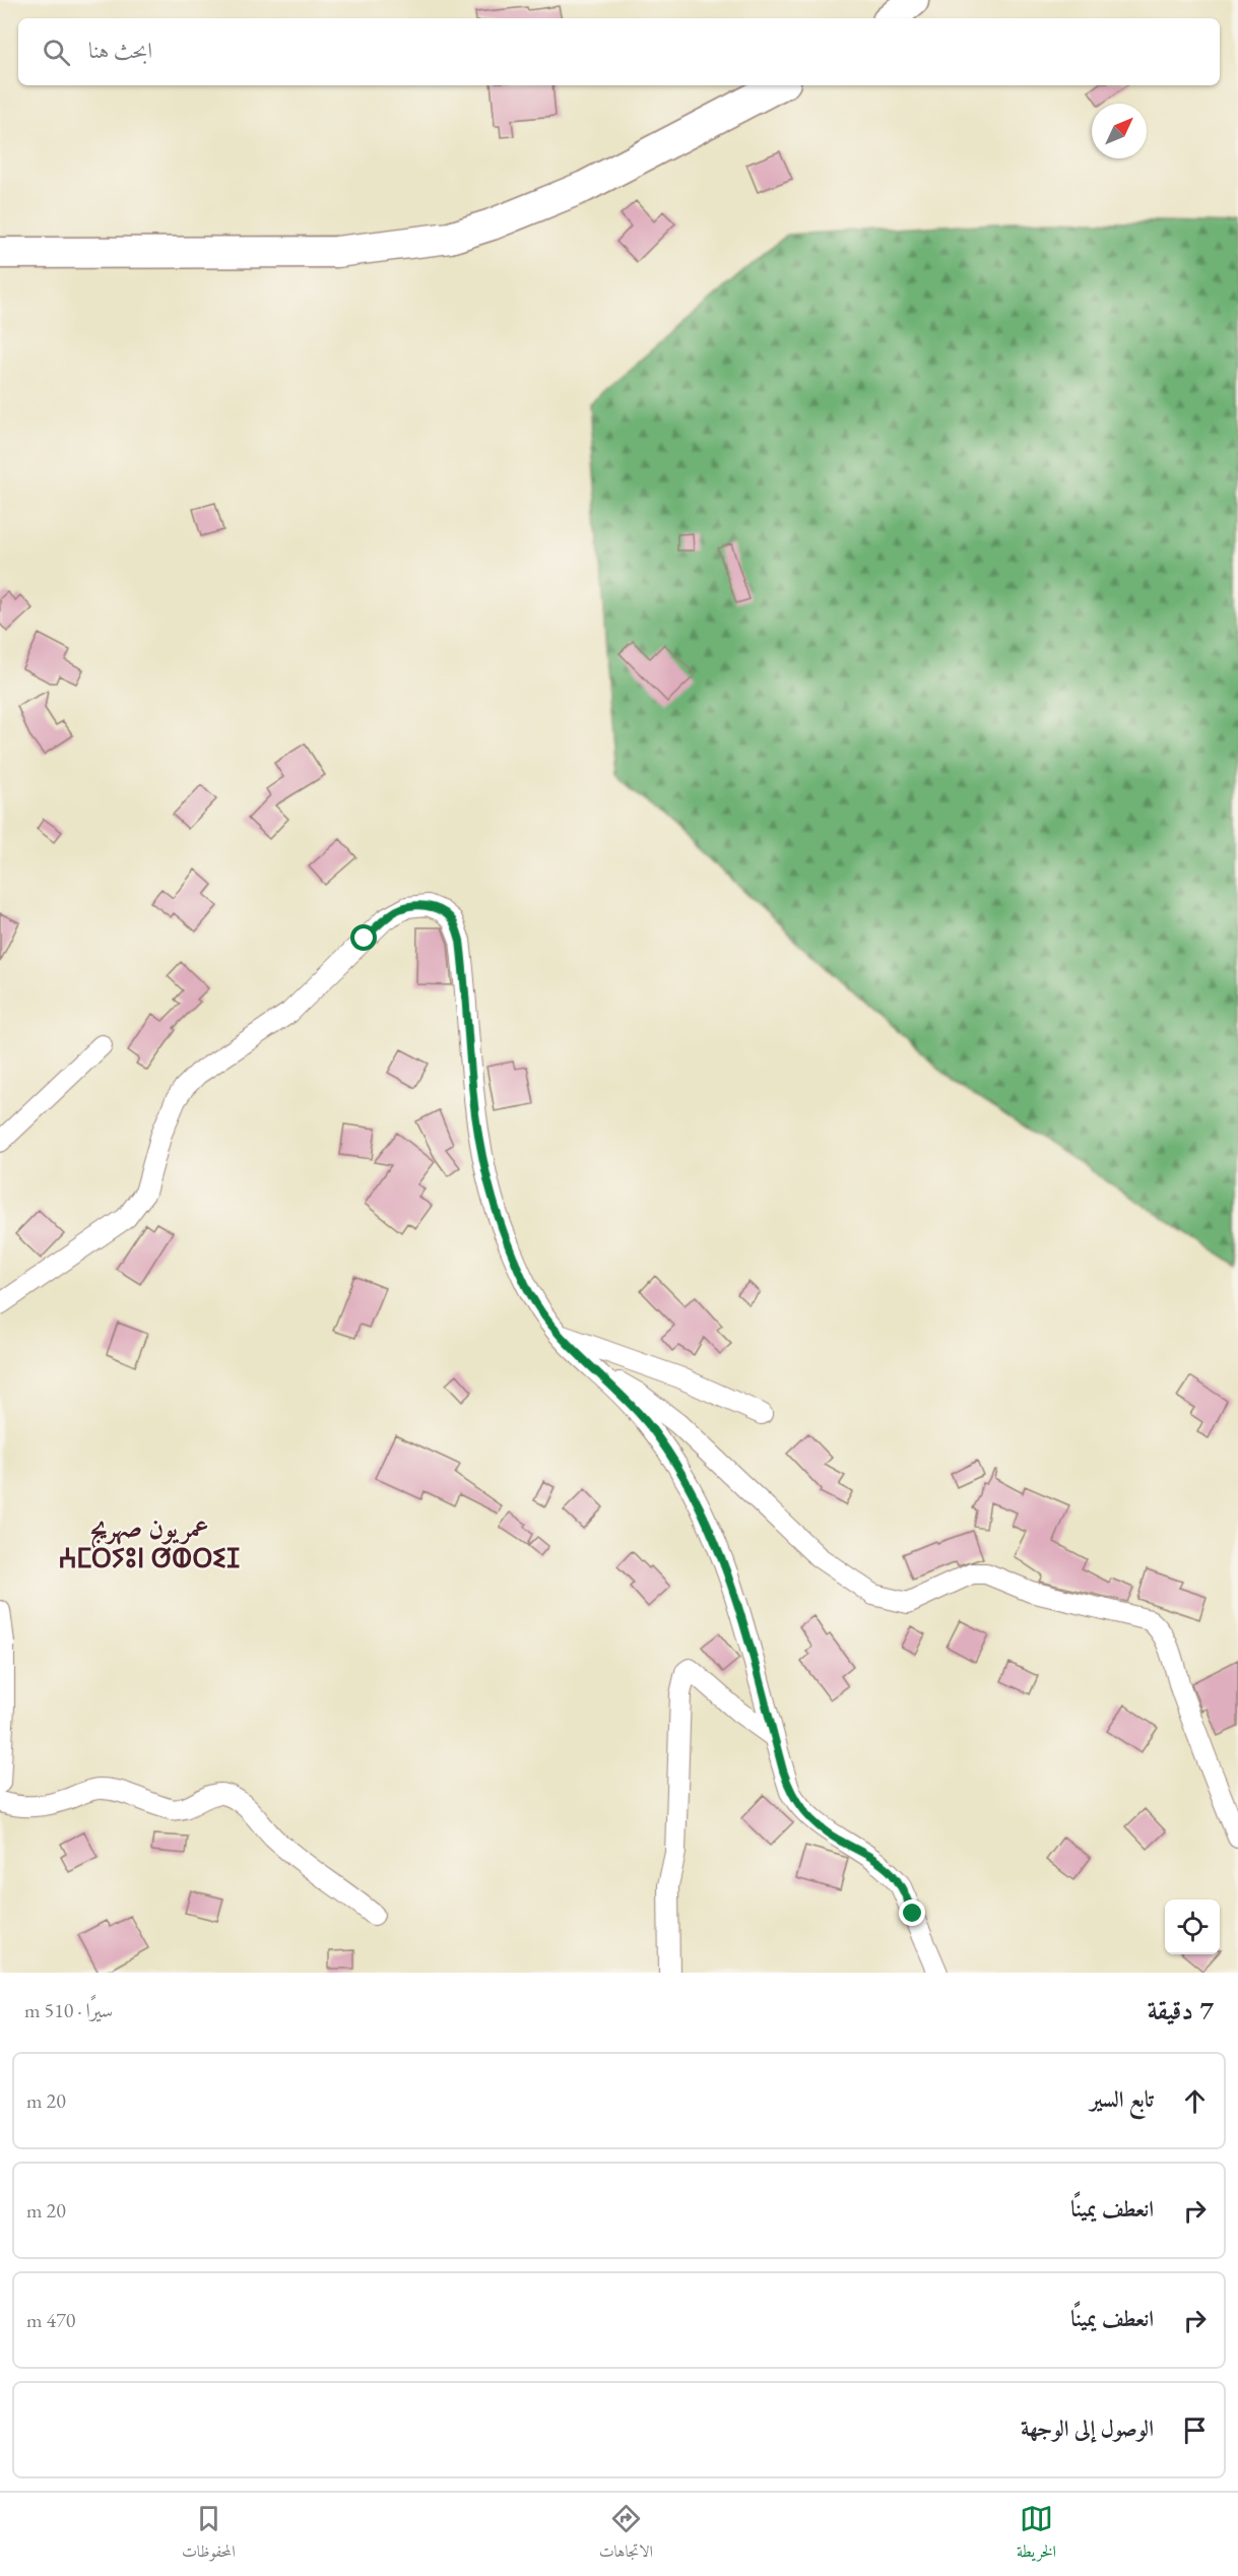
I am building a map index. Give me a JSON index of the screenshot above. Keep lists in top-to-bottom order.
{
  "districts": ["عمريون صهريج ⵄⵎⵔⵢⵓⵏ ⵚⵀⵔⵉⵊ"],
  "north": "top right",
  "page": {
    "search": "ابحث هنا",
    "heading": ["7 دقيقة", "سيرًا · 510 m"],
    "list": [
      ["تابع السير", "20 m"],
      ["انعطف يمينًا", "20 m"],
      ["انعطف يمينًا", "470 m"],
      "الوصول إلى الوجهة"
    ],
    "nav": ["الخريطة", "الاتجاهات", "المحفوظات"]
  }
}
